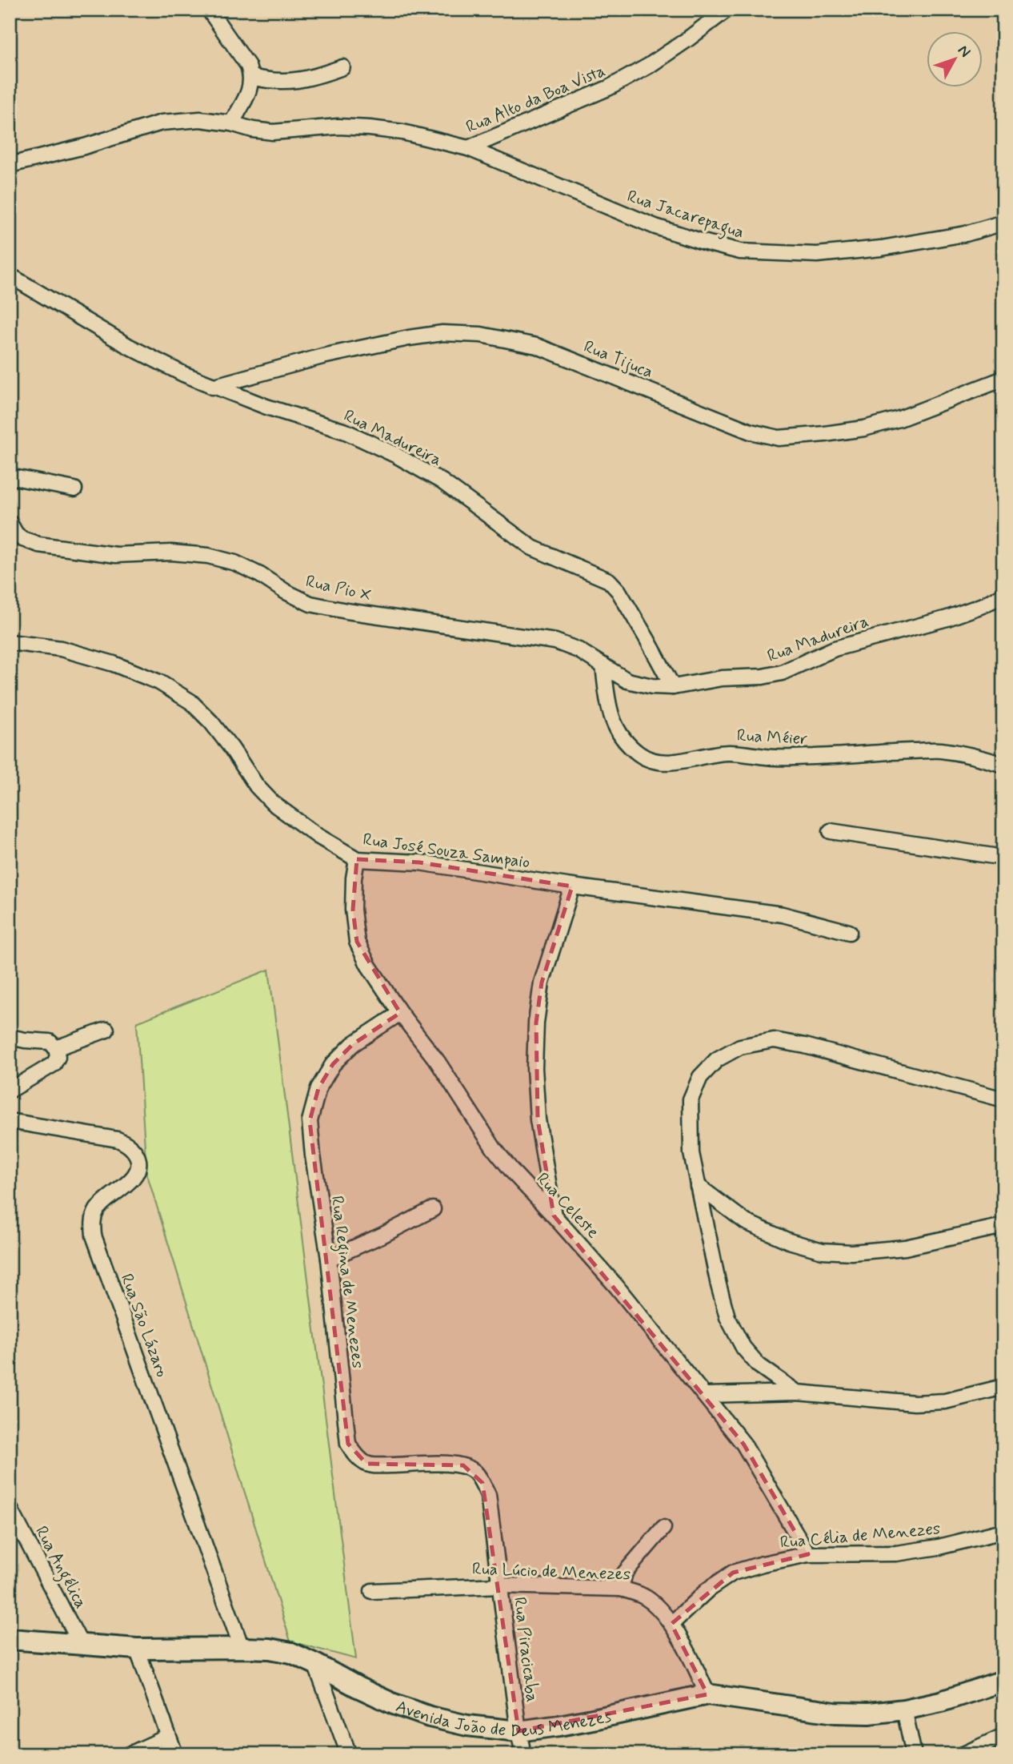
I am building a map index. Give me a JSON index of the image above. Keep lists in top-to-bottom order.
{
  "streets": {
    "street": [
      "Rua Alto da Boa Vista",
      "Rua Jacarepagua",
      "Rua Tijuca",
      "Rua Madureira",
      "Rua Pio X",
      "Rua Méier",
      "Rua José Souza Sampaio",
      "Rua Celeste",
      "Rua Regina de Menezes",
      "Rua São Lázaro",
      "Rua Célia de Menezes",
      "Rua Angélica",
      "Rua Lúcio de Menezes",
      "Rua Piracicaba",
      "Avenida João de Deus Menezes"
    ]
  },
  "crossings": [
    ["Rua Alto da Boa Vista", "Rua Jacarepagua"],
    ["Rua Tijuca", "Rua Madureira"],
    ["Rua Madureira", "Rua Pio X"],
    ["Rua Madureira", "Rua Méier"],
    ["Rua Pio X", "Rua Méier"],
    ["Rua José Souza Sampaio", "Rua Celeste"],
    ["Rua Celeste", "Rua Regina de Menezes"],
    ["Rua Celeste", "Rua Célia de Menezes"],
    ["Rua Regina de Menezes", "Rua Piracicaba"],
    ["Rua São Lázaro", "Avenida João de Deus Menezes"],
    ["Rua Célia de Menezes", "Rua Lúcio de Menezes"],
    ["Rua Angélica", "Avenida João de Deus Menezes"],
    ["Rua Lúcio de Menezes", "Rua Piracicaba"],
    ["Rua Lúcio de Menezes", "Avenida João de Deus Menezes"],
    ["Rua Piracicaba", "Avenida João de Deus Menezes"]
  ],
  "north": "top right"
}
